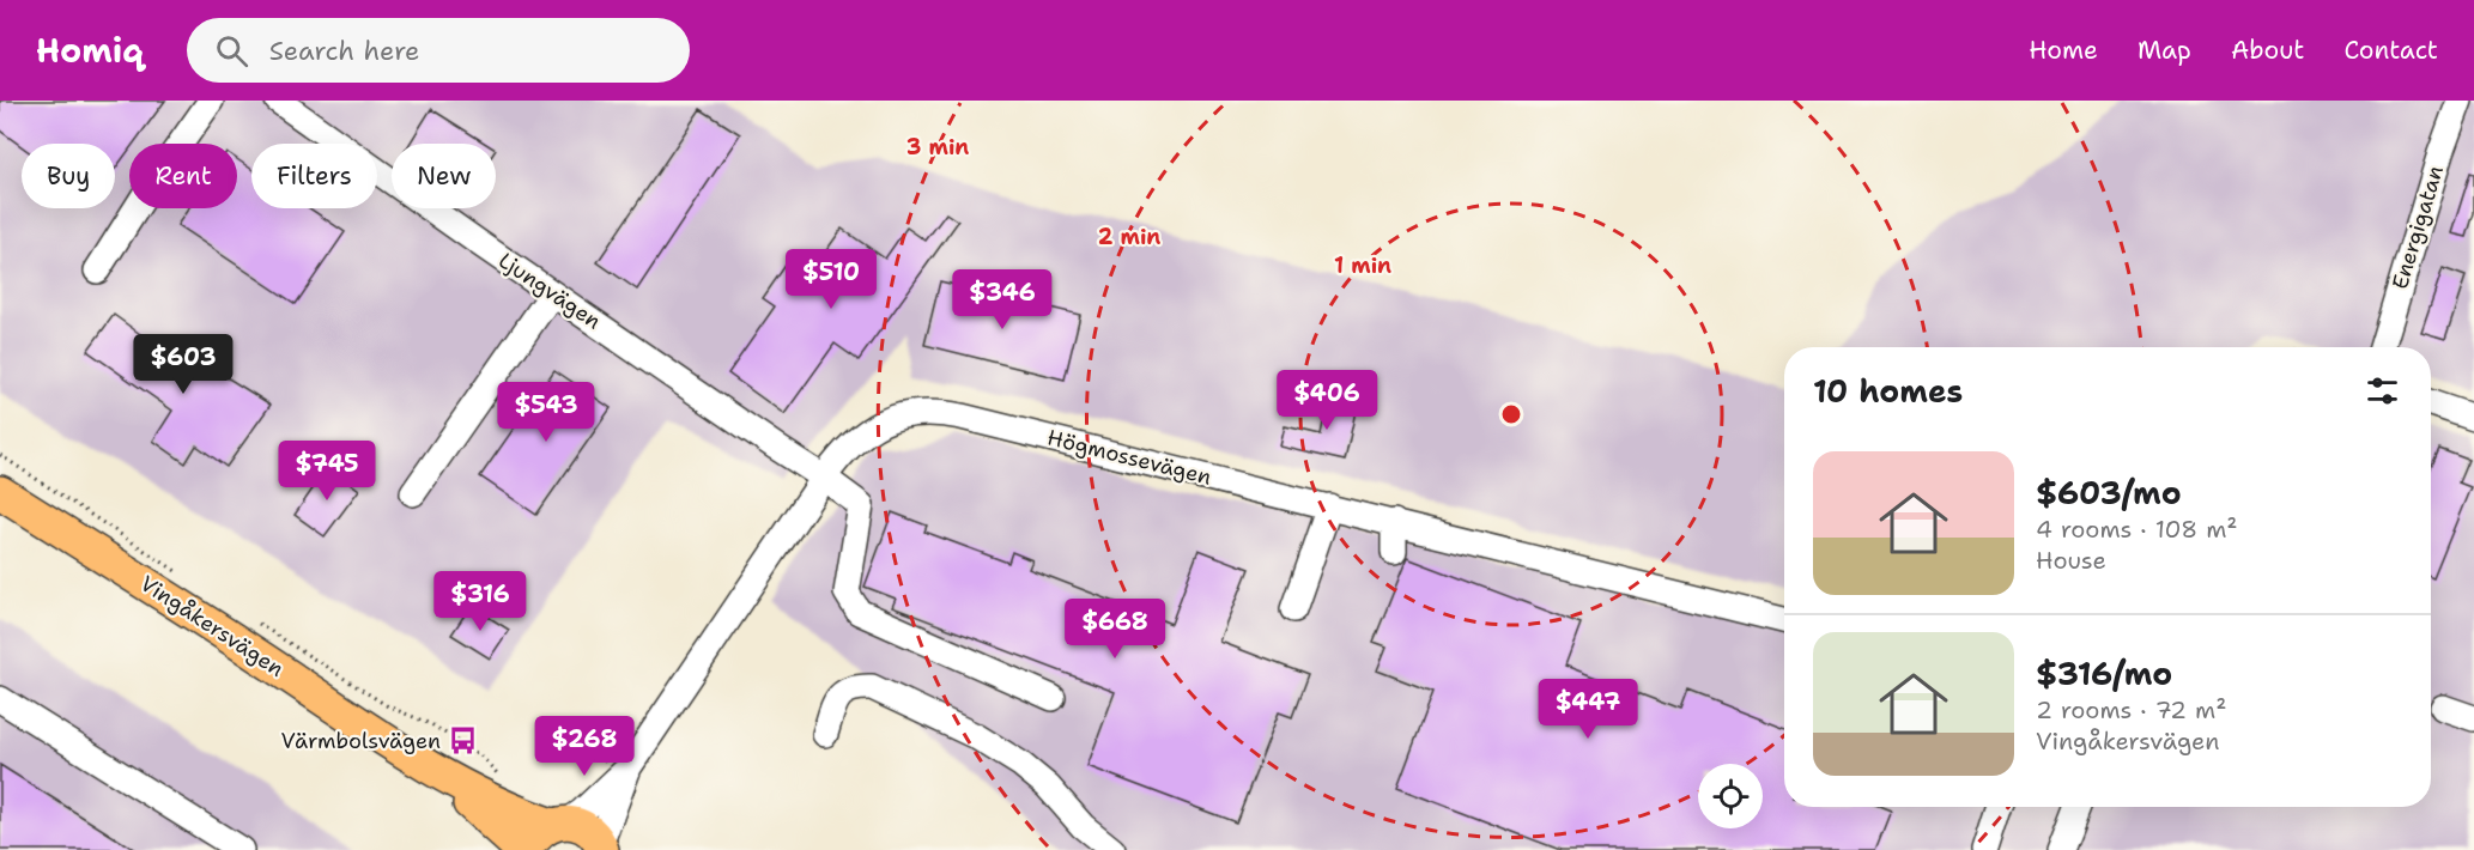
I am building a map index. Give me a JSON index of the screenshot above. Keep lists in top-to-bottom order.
{
  "streets": {
    "main road": ["Vingåkersvägen"],
    "street": ["Energigatan", "Ljungvägen", "Högmossevägen"]
  },
  "crossings": [
    ["Ljungvägen", "Högmossevägen"],
    ["Högmossevägen", "Vingåkersvägen"]
  ],
  "places": {
    "bus stop": ["Värmbolsvägen"]
  },
  "page": {
    "header": "Homiq",
    "search": "Search here",
    "nav": [
      "Home",
      "Map",
      "About",
      "Contact"
    ],
    "chip": [
      "Buy",
      "Rent",
      "Filters",
      "New"
    ],
    "price": [
      "$510",
      "$346",
      "$603",
      "$406",
      "$543",
      "$745",
      "$316",
      "$668",
      "$447",
      "$268"
    ],
    "heading": "10 homes",
    "list": [
      {
        "name": "$603/mo",
        "note": "4 rooms · 108 m² · House"
      },
      {
        "name": "$316/mo",
        "note": "2 rooms · 72 m² · Vingåkersvägen"
      }
    ]
  },
  "rings": ["3 min", "2 min", "1 min"]
}
